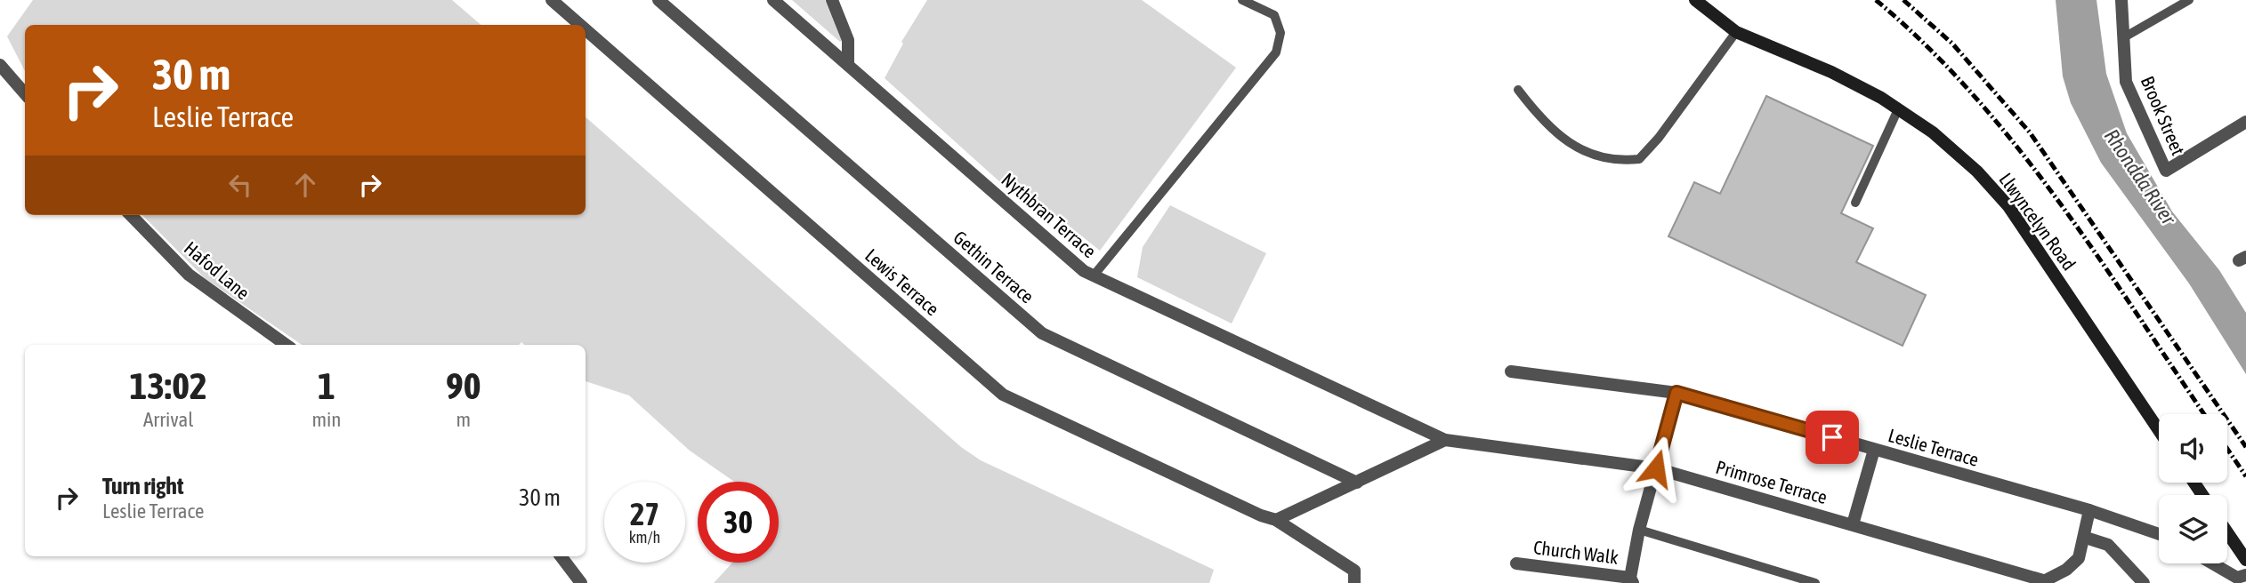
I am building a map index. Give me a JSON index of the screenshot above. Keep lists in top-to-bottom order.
{
  "streets": {
    "main road": ["Llwyncelyn Road"],
    "street": [
      "Brook Street",
      "Nythbran Terrace",
      "Gethin Terrace",
      "Hafod Lane",
      "Lewis Terrace",
      "Leslie Terrace",
      "Primrose Terrace",
      "Church Walk"
    ]
  },
  "crossings": [
    ["Nythbran Terrace", "Primrose Terrace"]
  ],
  "water": ["Rhondda River"],
  "page": {
    "turn": ["30 m", "Leslie Terrace"],
    "eta": [
      "13:02",
      "Arrival",
      "1",
      "min",
      "90",
      "m"
    ],
    "list": [
      {
        "name": "Turn right",
        "note": "Leslie Terrace",
        "value": "30 m"
      }
    ],
    "speed": "27 km/h",
    "limit": "30"
  }
}
